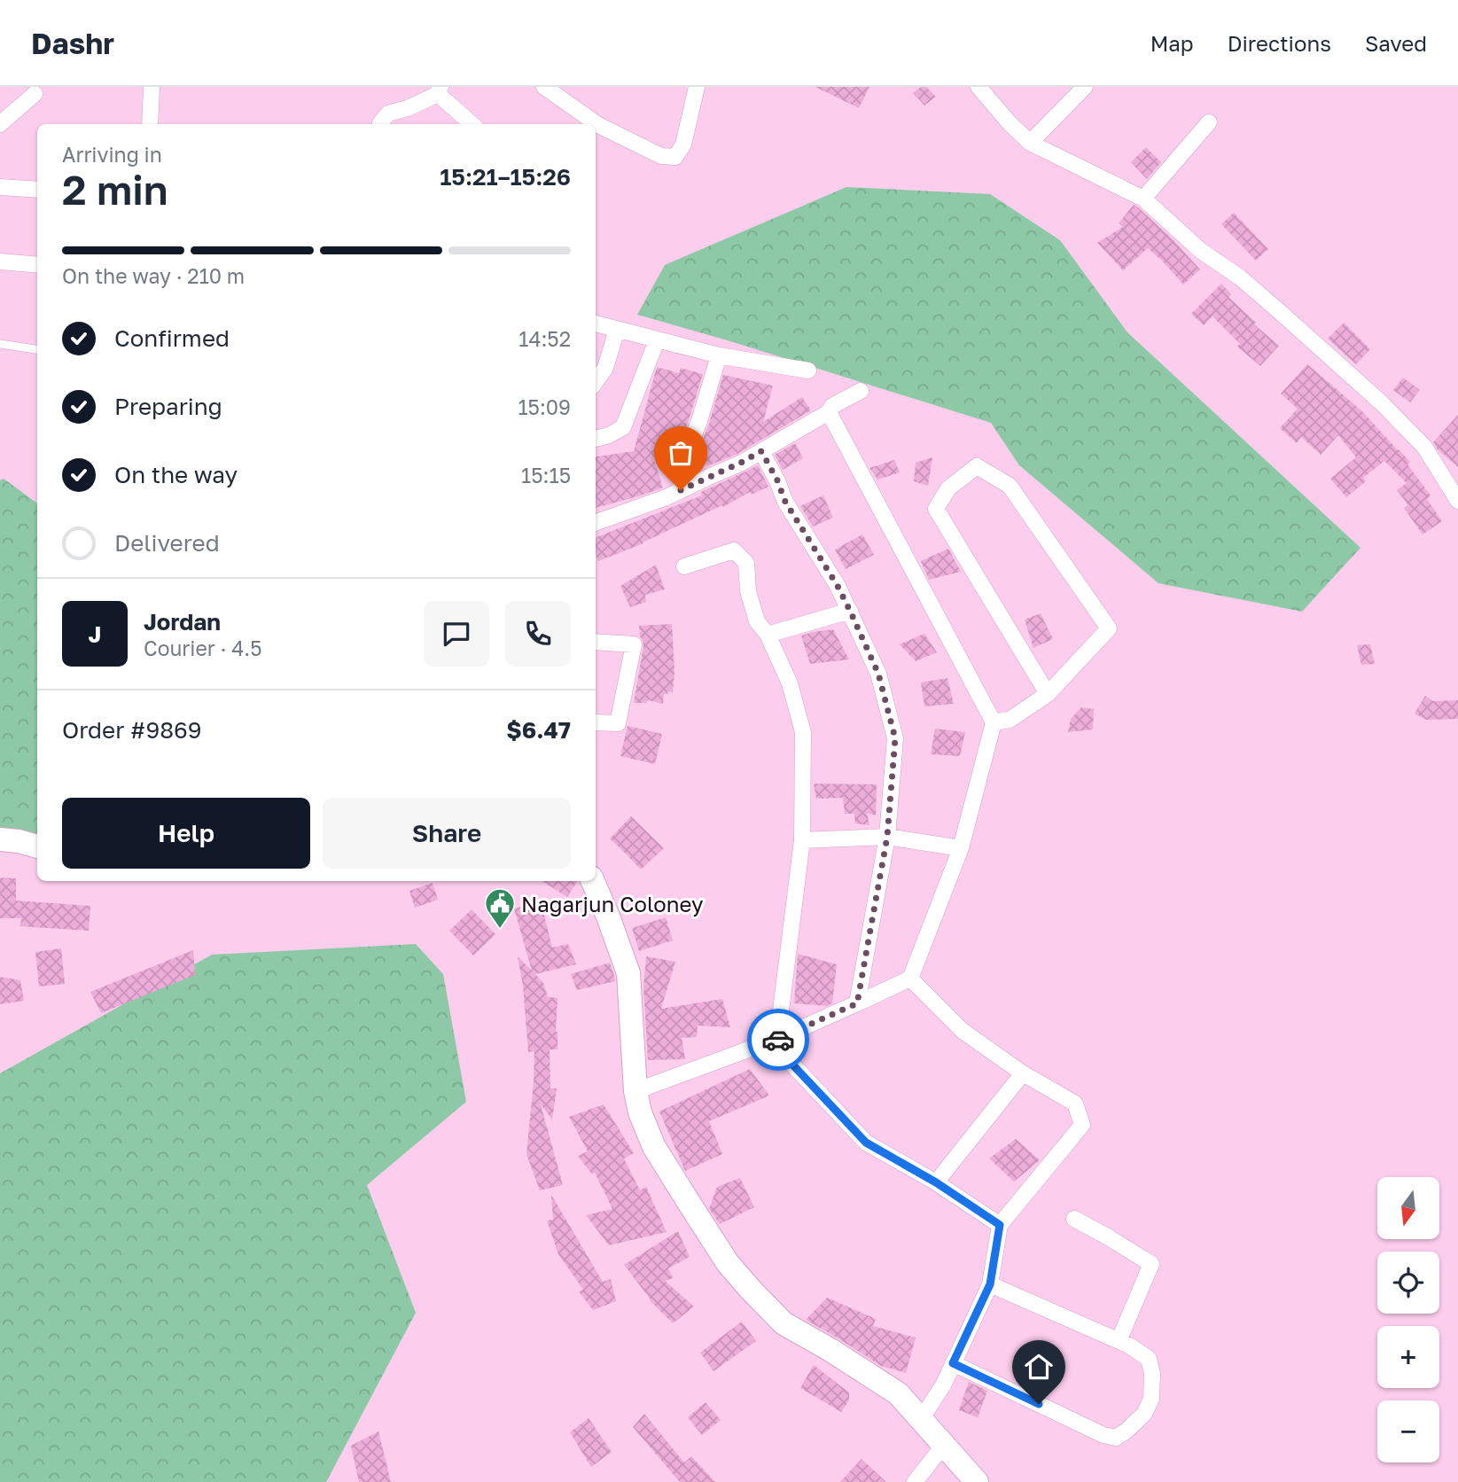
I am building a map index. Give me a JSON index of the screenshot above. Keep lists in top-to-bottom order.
{
  "places": {
    "public building": ["Nagarjun Coloney"]
  },
  "north": "bottom",
  "page": {
    "header": "Dashr",
    "nav": ["Map", "Directions", "Saved"],
    "heading": ["2 min", "Arriving in", "15:21–15:26"],
    "panel": [
      "Jordan",
      "Courier · 4.5",
      "Order #9869",
      "$6.47"
    ],
    "bar": "On the way · 210 m",
    "list": [
      ["Confirmed", "14:52"],
      ["Preparing", "15:09"],
      ["On the way", "15:15"],
      "Delivered"
    ],
    "round": "J",
    "buttons": ["Help", "Share"],
    "map_buttons": ["+", "−"]
  }
}
